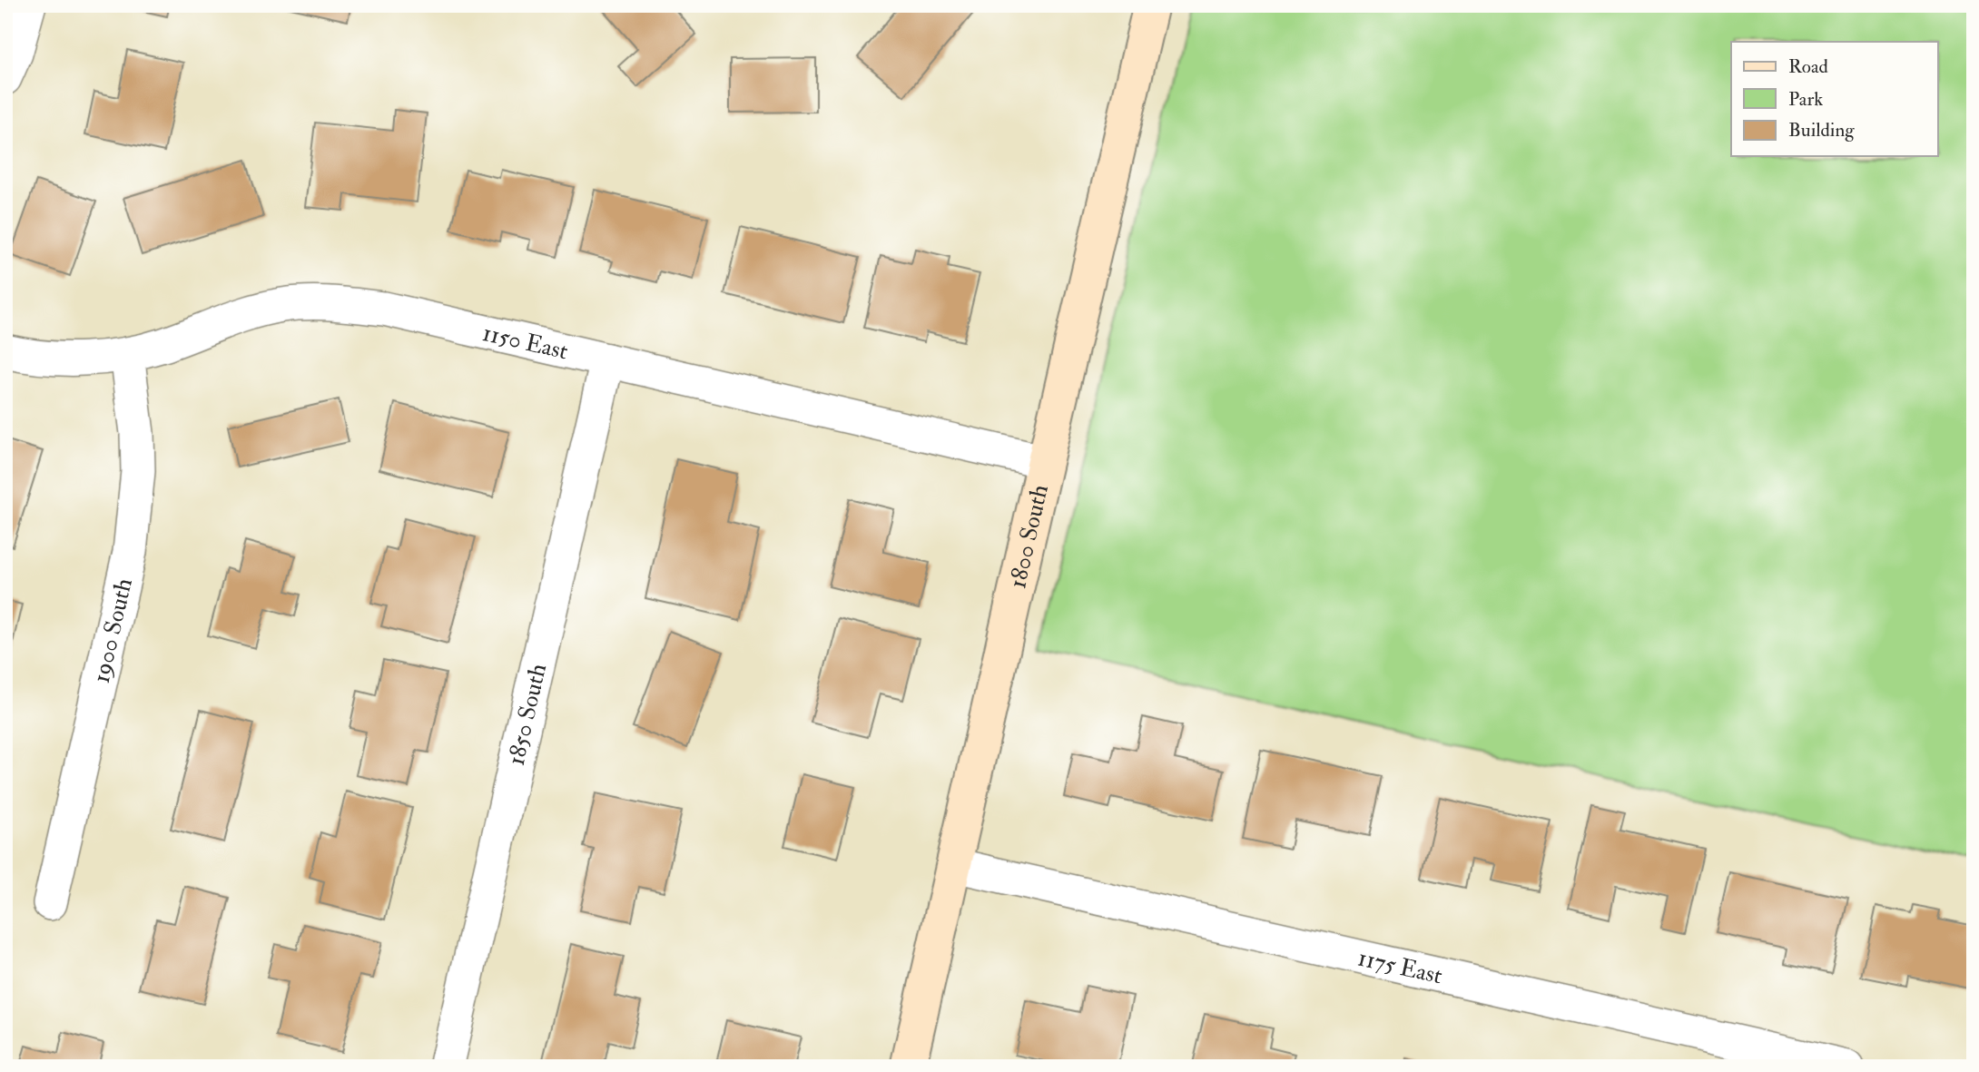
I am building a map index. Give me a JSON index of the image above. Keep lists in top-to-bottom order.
{
  "streets": {
    "main road": ["1800 South"],
    "street": [
      "1150 East",
      "1900 South",
      "1850 South",
      "1175 East"
    ]
  },
  "crossings": [
    ["1150 East", "1800 South"],
    ["1150 East", "1900 South"],
    ["1150 East", "1850 South"],
    ["1800 South", "1175 East"]
  ],
  "legend": ["Road", "Park", "Building"]
}
